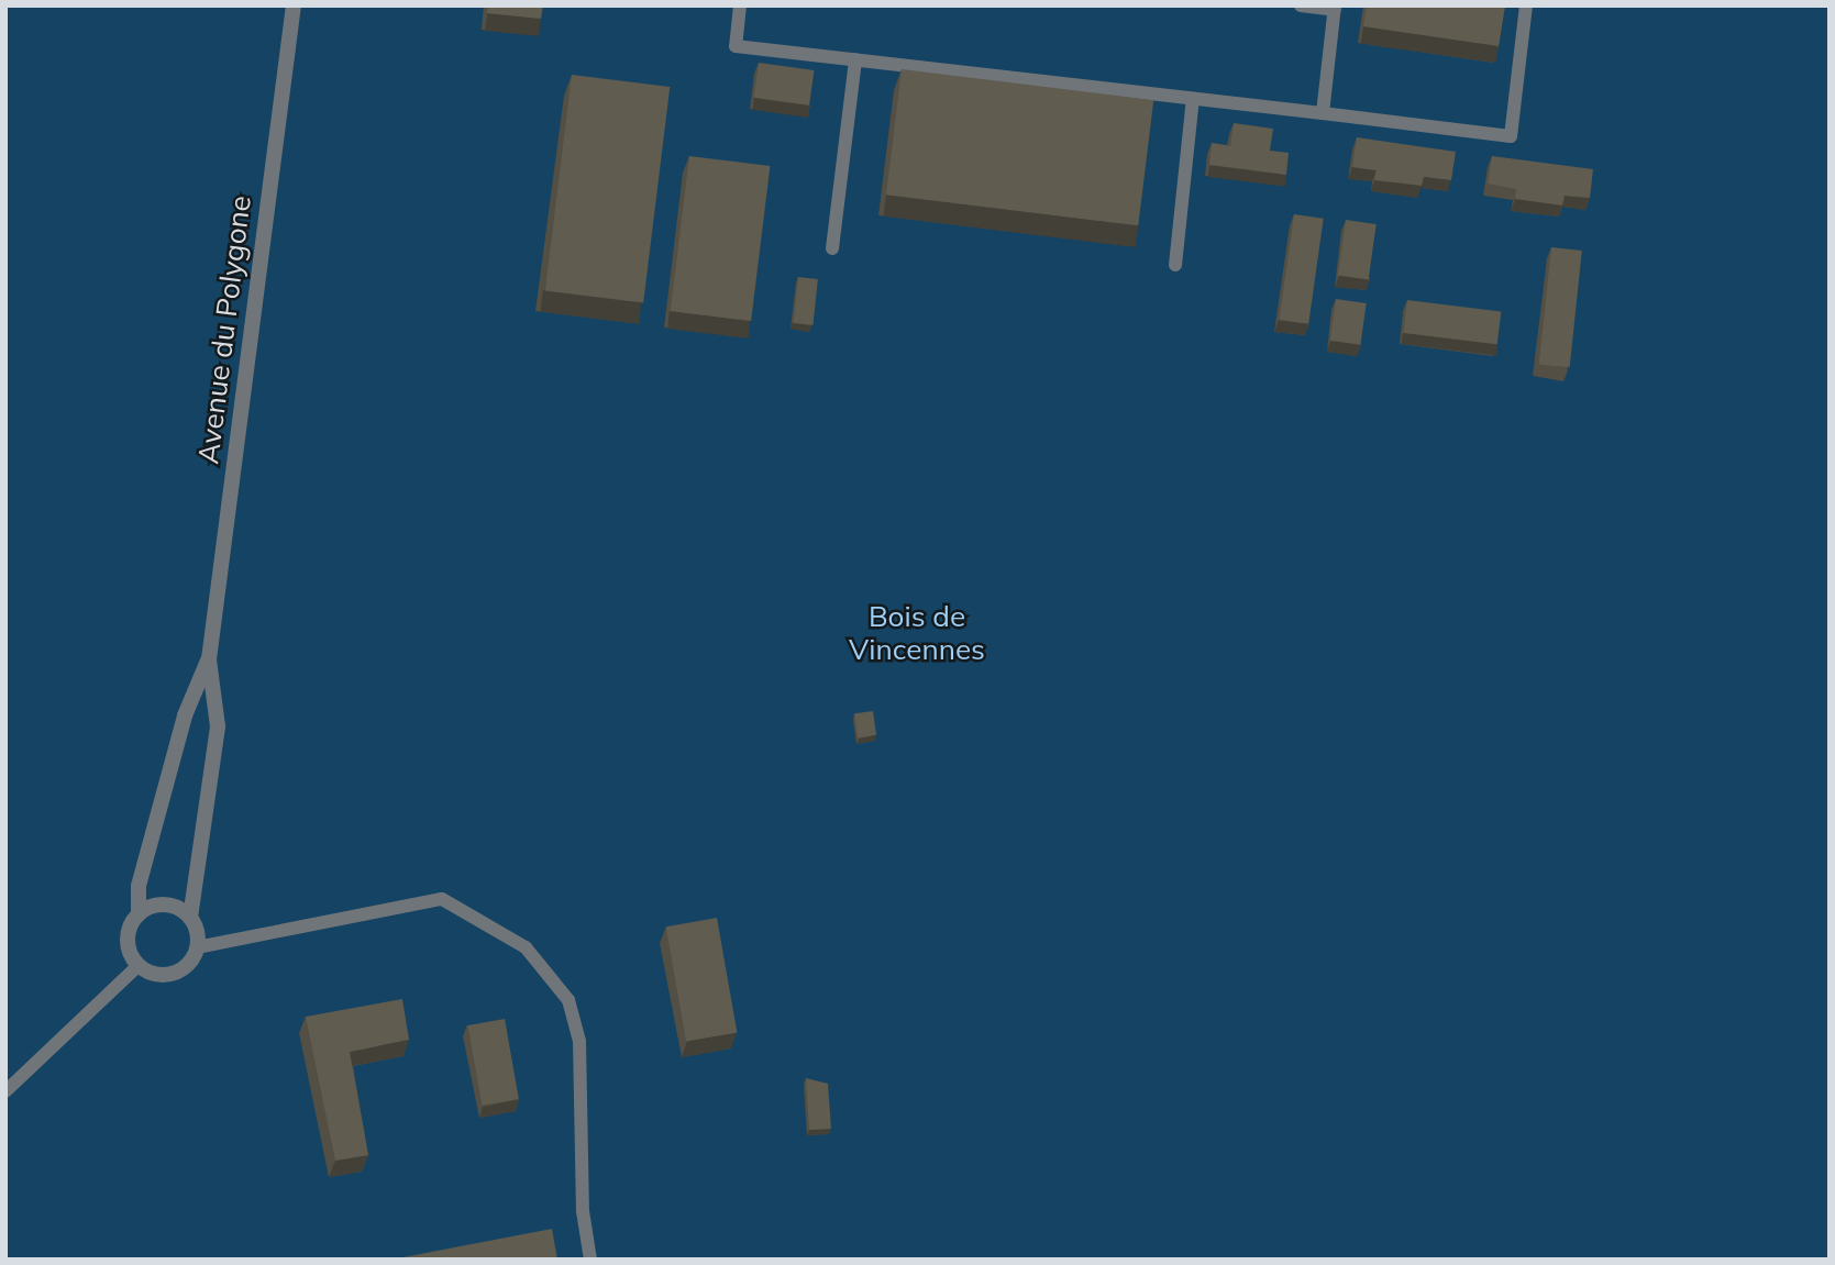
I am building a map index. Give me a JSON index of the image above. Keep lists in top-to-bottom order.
{
  "streets": {
    "street": ["Avenue du Polygone"]
  },
  "parks": ["Bois de Vincennes"]
}
